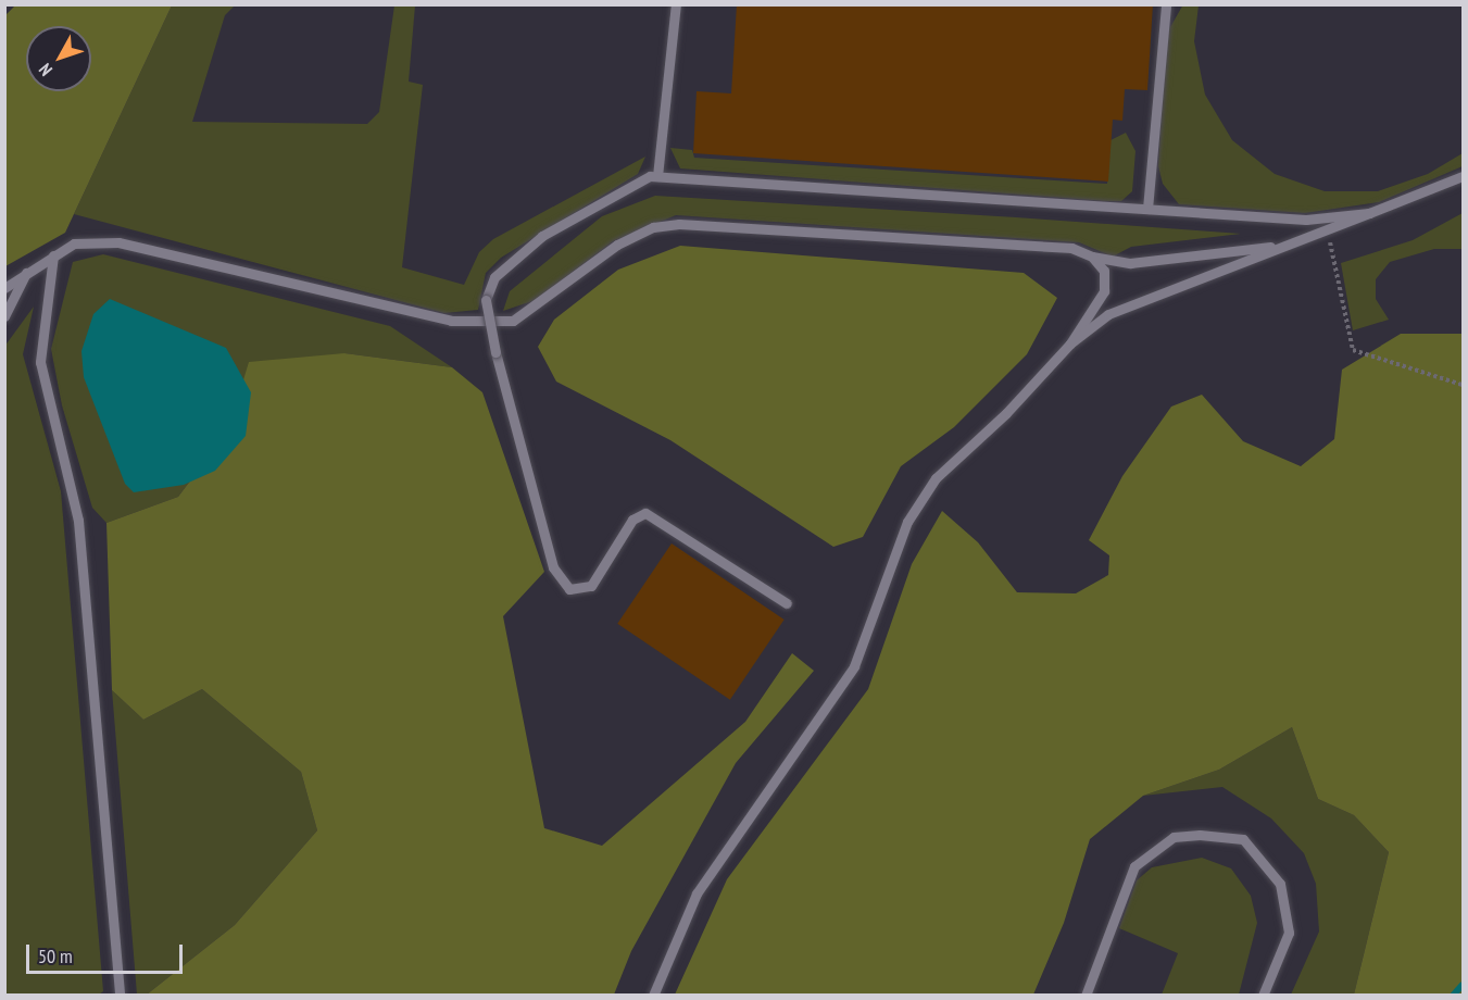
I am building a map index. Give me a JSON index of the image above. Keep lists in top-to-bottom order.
{
  "scale_bar": "50 m",
  "north": "bottom left"
}
